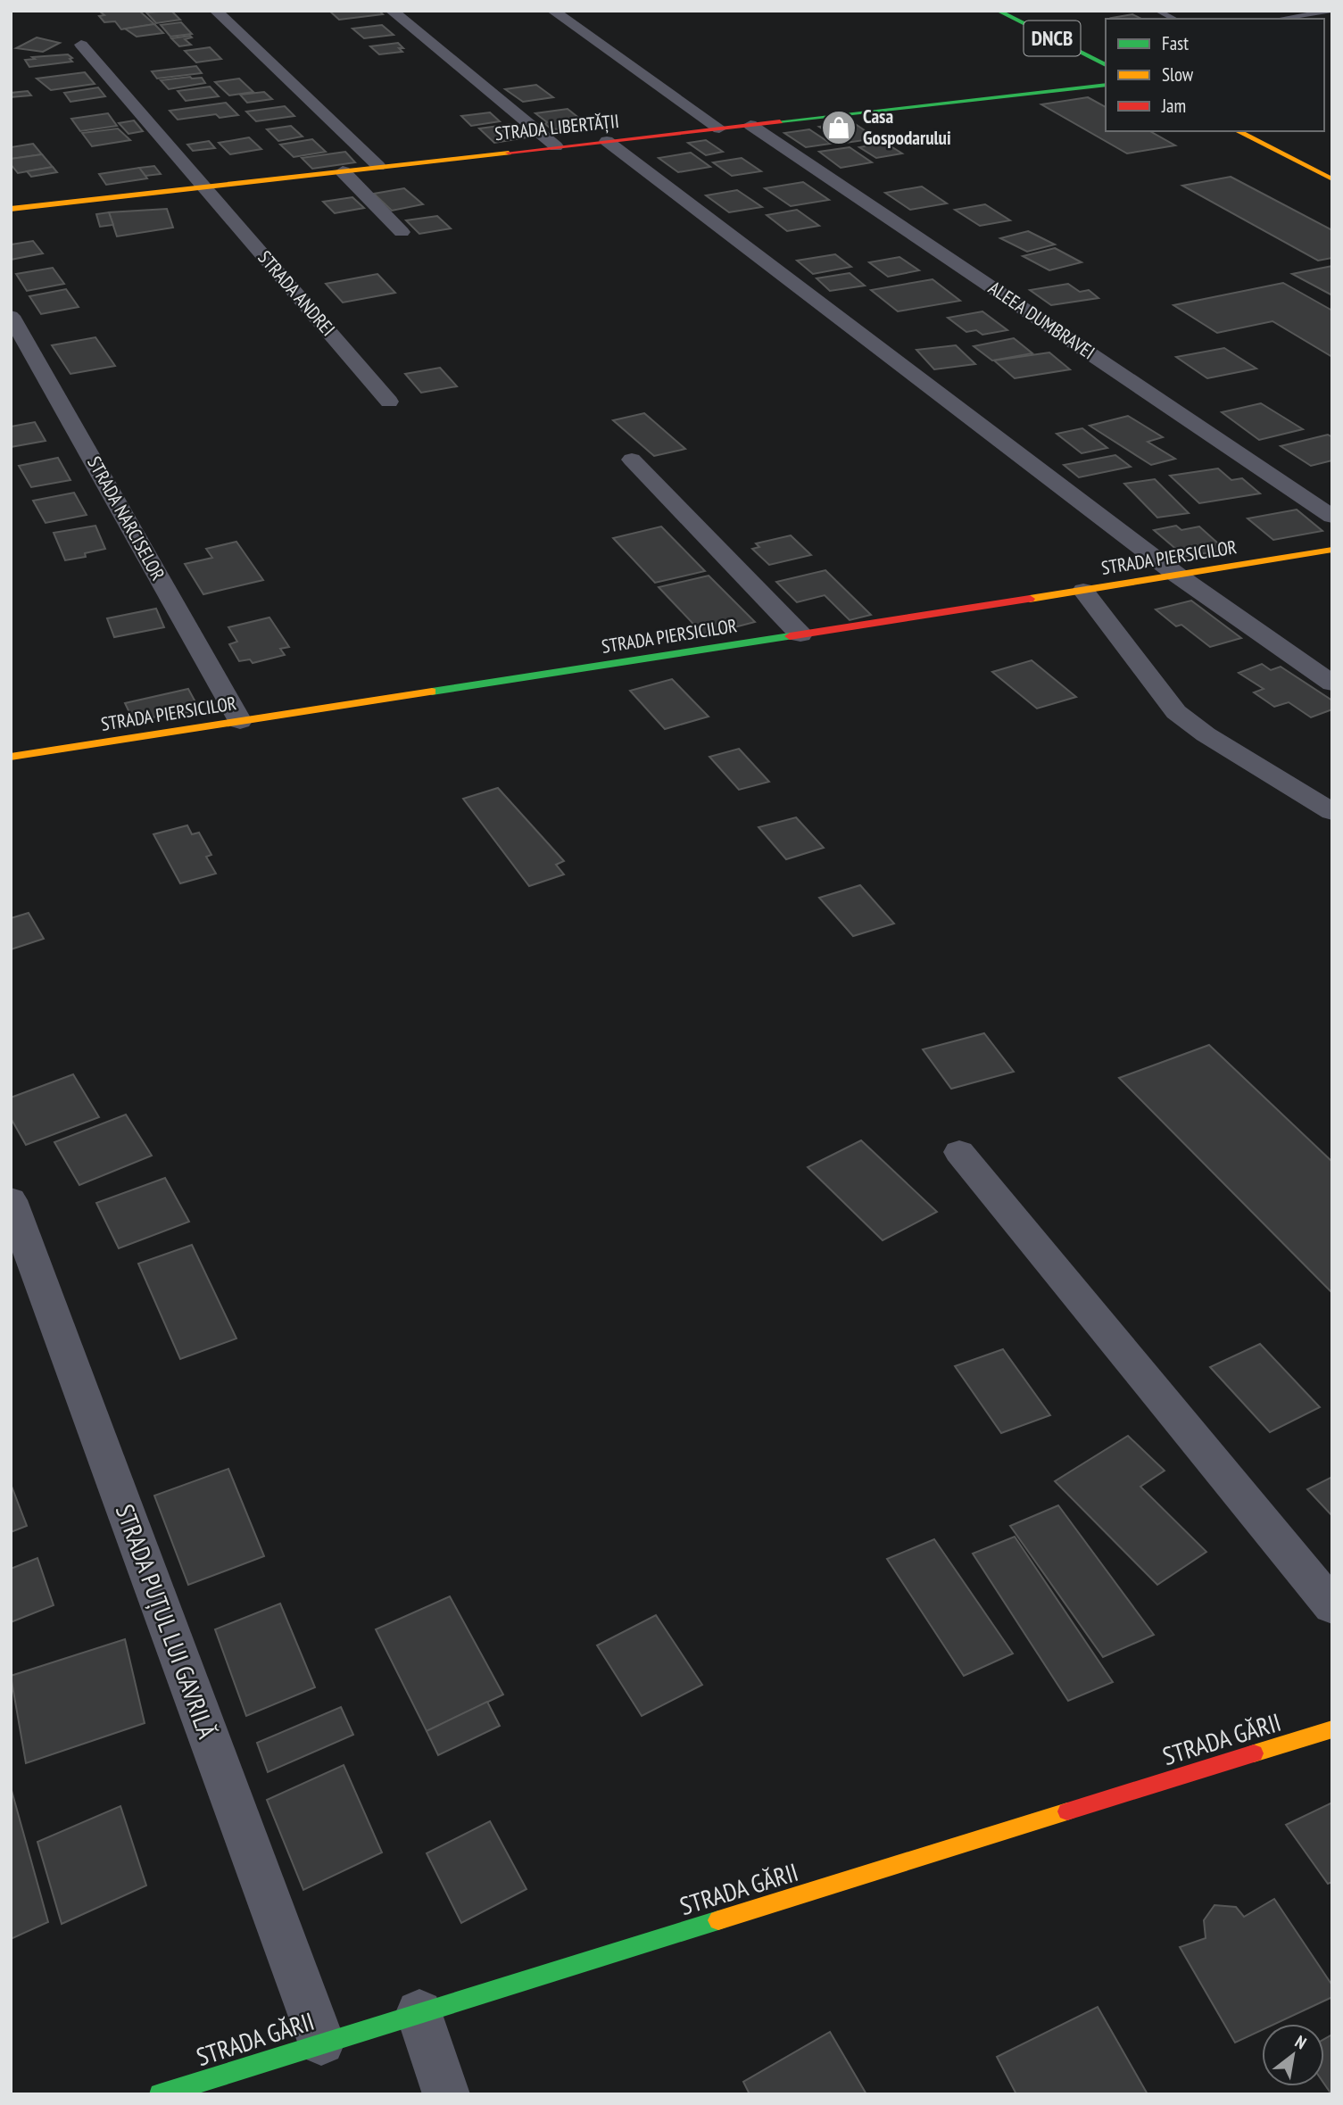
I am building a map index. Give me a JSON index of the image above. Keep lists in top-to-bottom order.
{
  "streets": {
    "street": [
      "DNCB",
      "STRADA LIBERTĂȚII",
      "STRADA ANDREI",
      "ALEEA DUMBRAVEI",
      "STRADA NARCISELOR",
      "STRADA PIERSICILOR",
      "STRADA PUȚUL LUI GAVRILĂ",
      "STRADA GĂRII"
    ]
  },
  "crossings": [
    ["STRADA LIBERTĂȚII", "STRADA ANDREI"],
    ["STRADA LIBERTĂȚII", "ALEEA DUMBRAVEI"],
    ["STRADA NARCISELOR", "STRADA PIERSICILOR"],
    ["STRADA PUȚUL LUI GAVRILĂ", "STRADA GĂRII"]
  ],
  "places": {
    "shop": ["Casa Gospodarului"]
  },
  "legend": ["Fast", "Slow", "Jam"],
  "north": "top right"
}
